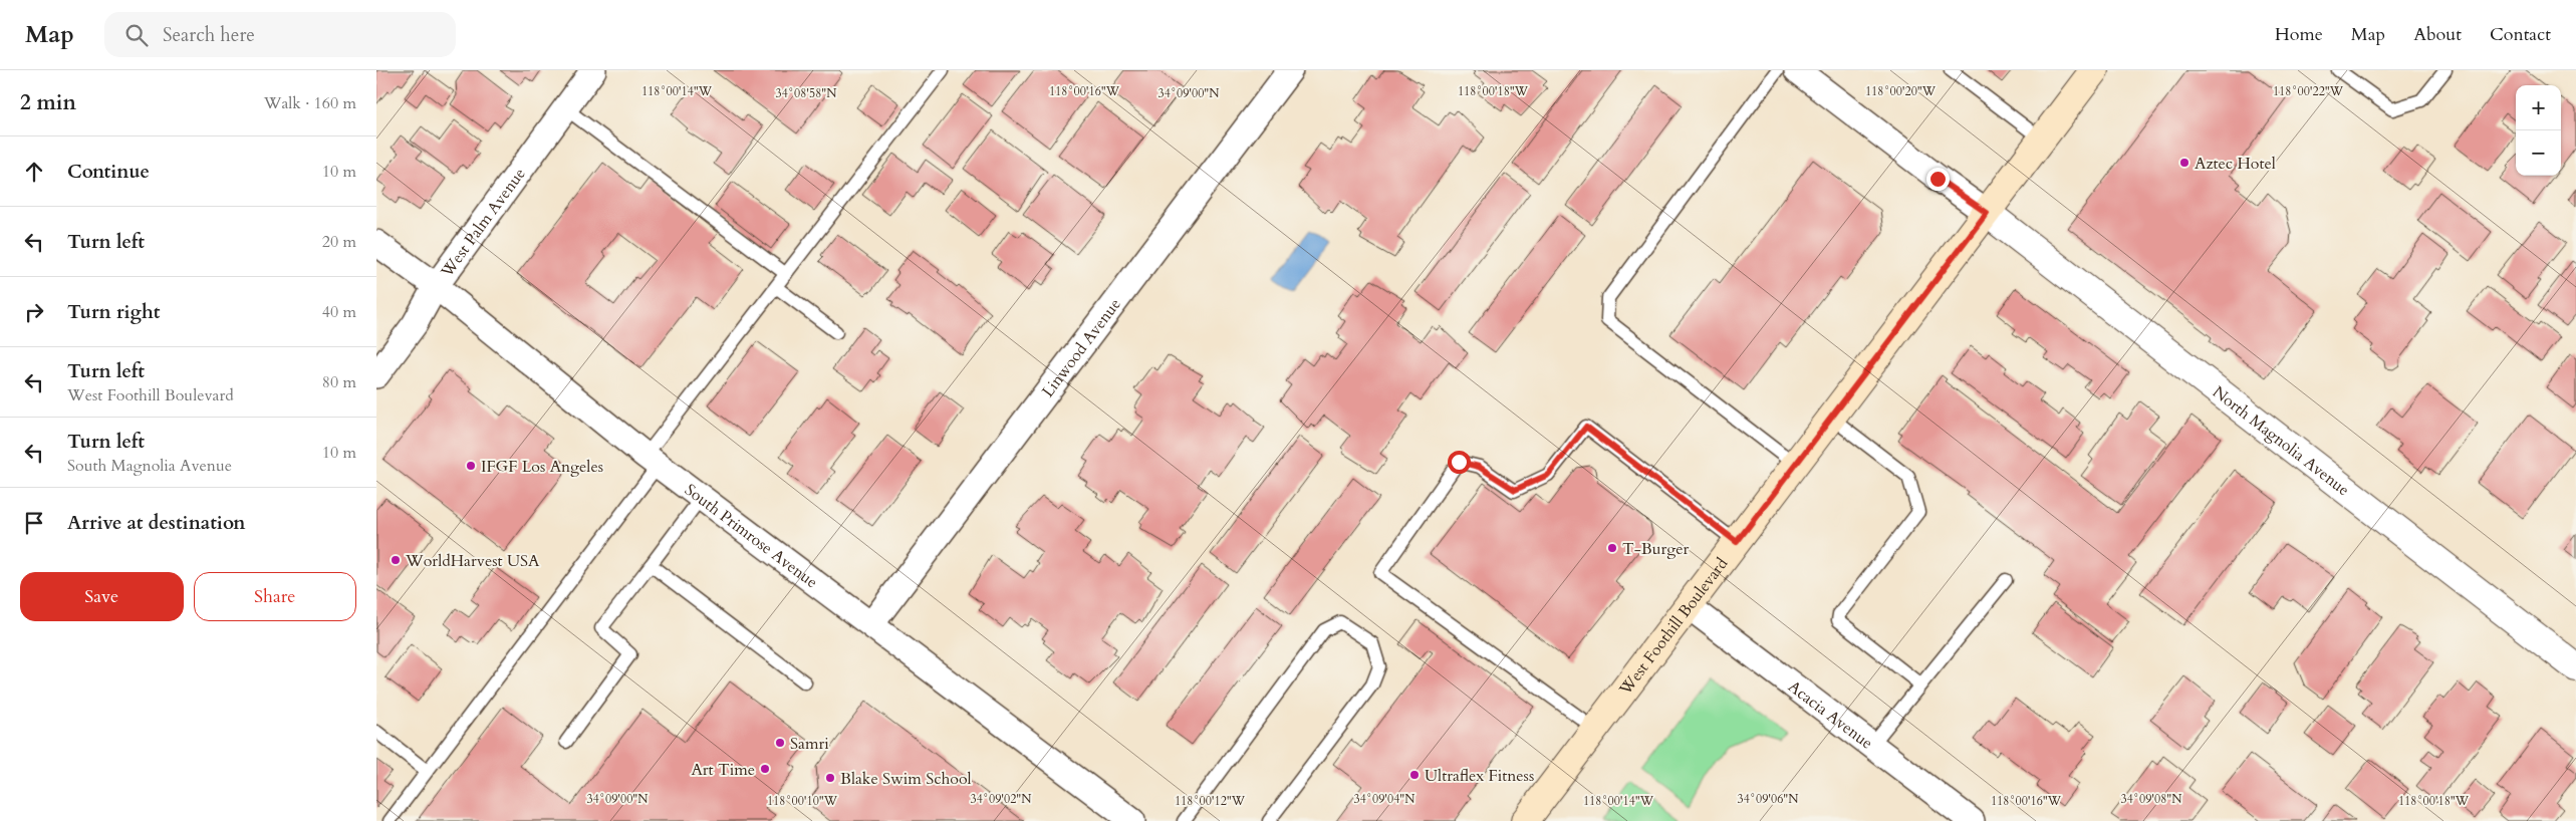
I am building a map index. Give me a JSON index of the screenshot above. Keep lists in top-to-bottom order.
{
  "streets": {
    "main road": ["West Foothill Boulevard"],
    "street": [
      "West Palm Avenue",
      "Linwood Avenue",
      "North Magnolia Avenue",
      "South Primrose Avenue",
      "Acacia Avenue"
    ]
  },
  "crossings": [
    ["West Palm Avenue", "South Primrose Avenue"],
    ["Linwood Avenue", "South Primrose Avenue"],
    ["North Magnolia Avenue", "West Foothill Boulevard"],
    ["West Foothill Boulevard", "Acacia Avenue"]
  ],
  "places": [
    "Aztec Hotel",
    "IFGF Los Angeles",
    "T-Burger",
    "WorldHarvest USA",
    "Samri",
    "Art Time",
    "Ultraflex Fitness",
    "Blake Swim School"
  ],
  "page": {
    "header": "Map",
    "search": "Search here",
    "nav": [
      "Home",
      "Map",
      "About",
      "Contact"
    ],
    "heading": ["2 min", "Walk · 160 m"],
    "map_buttons": ["+", "−"],
    "list": [
      ["Continue", "10 m"],
      ["Turn left", "20 m"],
      ["Turn right", "40 m"],
      ["Turn left", "West Foothill Boulevard", "80 m"],
      ["Turn left", "South Magnolia Avenue", "10 m"],
      "Arrive at destination"
    ],
    "buttons": ["Save", "Share"]
  },
  "coordinates": [
    "118°00'14\"W",
    "118°00'16\"W",
    "118°00'18\"W",
    "118°00'20\"W",
    "118°00'22\"W",
    "34°08'58\"N",
    "34°09'00\"N",
    "34°09'02\"N",
    "34°09'04\"N",
    "34°09'06\"N",
    "34°09'08\"N",
    "118°00'10\"W",
    "118°00'12\"W"
  ]
}
